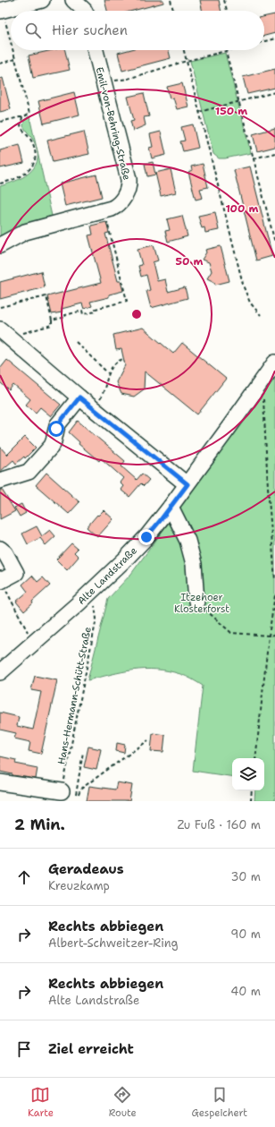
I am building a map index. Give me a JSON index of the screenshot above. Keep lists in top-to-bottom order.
{
  "streets": {
    "street": ["Emil-von-Behring-Straße", "Alte Landstraße"],
    "path": ["Hans-Hermann-Schütt-Straße"]
  },
  "crossings": [
    ["Alte Landstraße", "Hans-Hermann-Schütt-Straße"]
  ],
  "parks": ["Itzehoer Klosterforst"],
  "page": {
    "search": "Hier suchen",
    "heading": ["2 Min.", "Zu Fuß · 160 m"],
    "list": [
      ["Geradeaus", "Kreuzkamp", "30 m"],
      ["Rechts abbiegen", "Albert-Schweitzer-Ring", "90 m"],
      ["Rechts abbiegen", "Alte Landstraße", "40 m"],
      "Ziel erreicht"
    ],
    "nav": ["Karte", "Route", "Gespeichert"]
  },
  "rings": ["150 m", "100 m", "50 m"]
}
